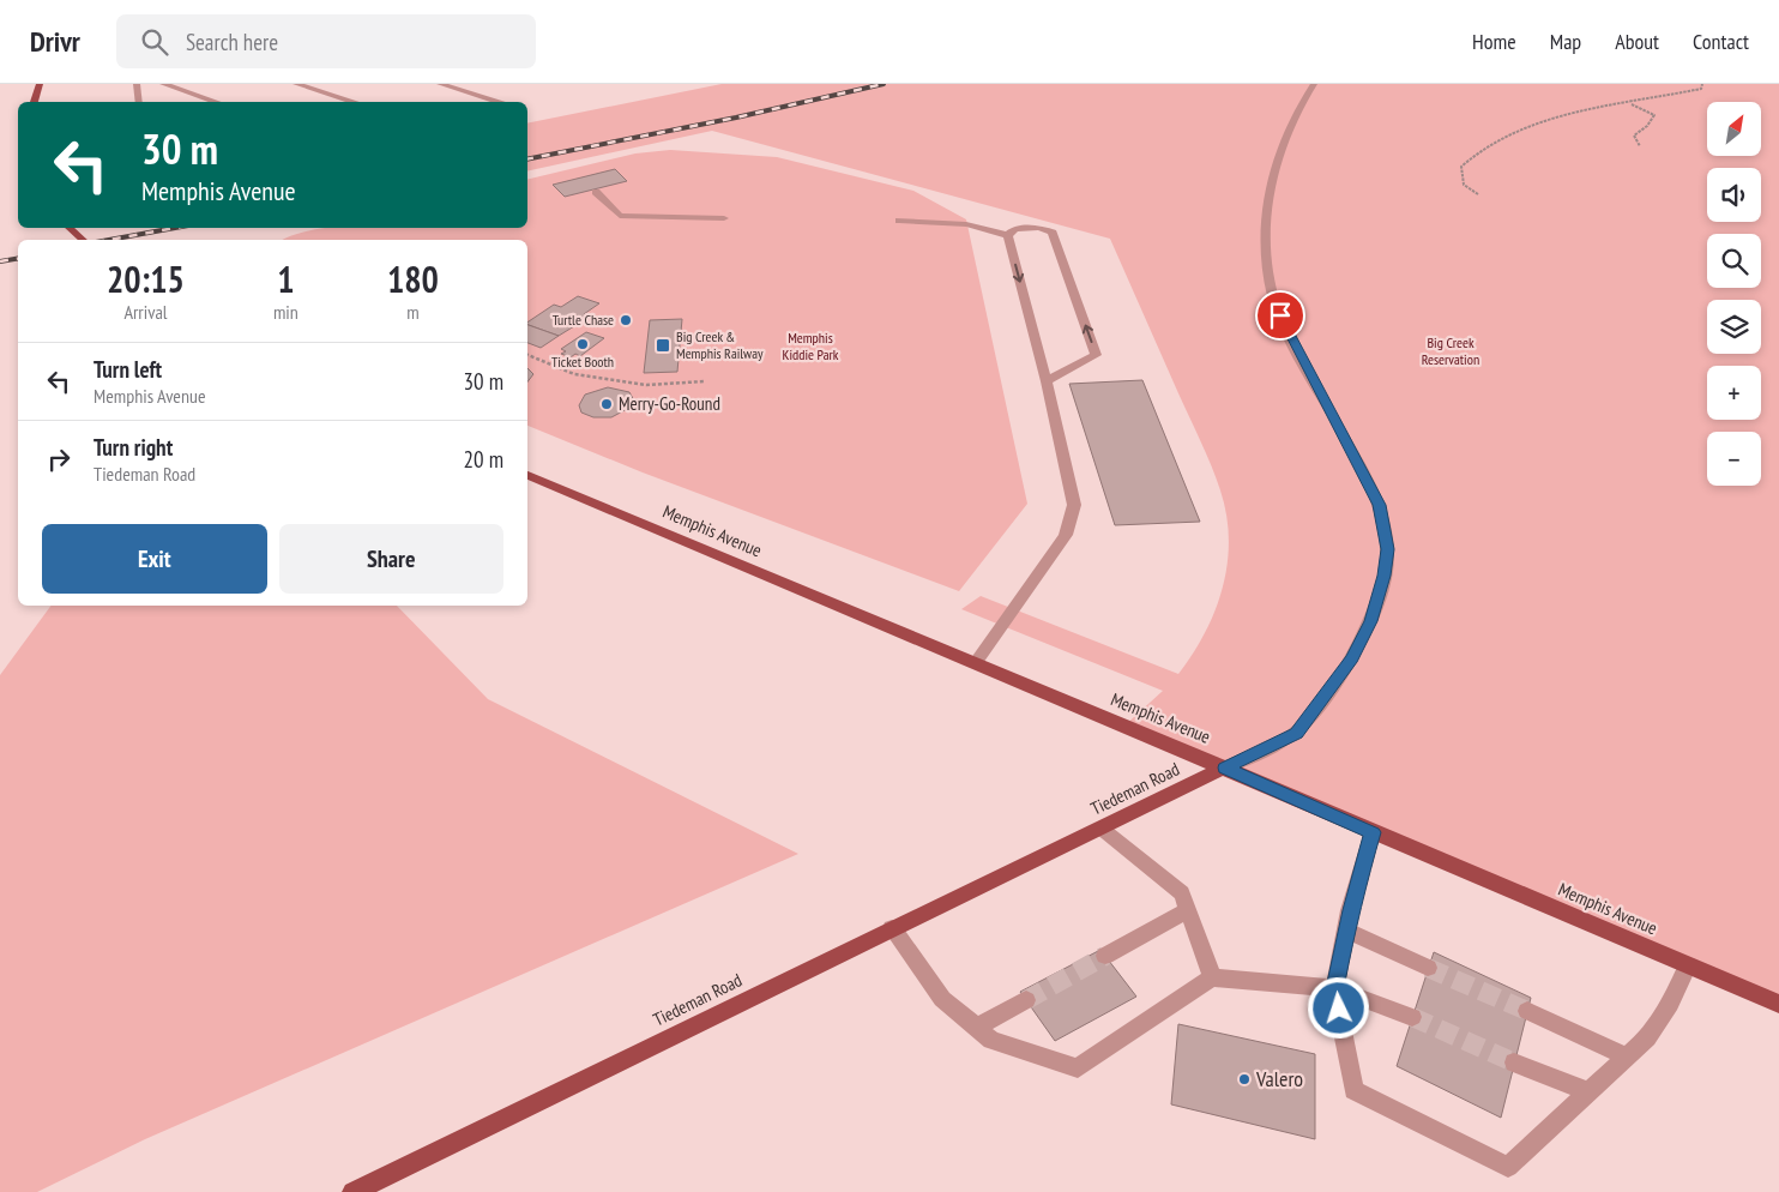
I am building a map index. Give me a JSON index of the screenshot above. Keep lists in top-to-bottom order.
{
  "streets": {
    "main road": ["Memphis Avenue", "Tiedeman Road"]
  },
  "crossings": [
    ["Memphis Avenue", "Tiedeman Road"]
  ],
  "parks": ["Memphis Kiddie Park", "Big Creek Reservation"],
  "places": {
    "other": [
      "Turtle Chase",
      "Ticket Booth",
      "Merry-Go-Round",
      "Valero"
    ],
    "transit": ["Big Creek & Memphis Railway"]
  },
  "north": "top right",
  "page": {
    "header": "Drivr",
    "search": "Search here",
    "nav": [
      "Home",
      "Map",
      "About",
      "Contact"
    ],
    "map_buttons": ["+", "−"],
    "turn": ["30 m", "Memphis Avenue"],
    "eta": [
      "20:15",
      "Arrival",
      "1",
      "min",
      "180",
      "m"
    ],
    "list": [
      {
        "name": "Turn left",
        "note": "Memphis Avenue",
        "value": "30 m"
      },
      {
        "name": "Turn right",
        "note": "Tiedeman Road",
        "value": "20 m"
      }
    ],
    "buttons": ["Exit", "Share"]
  }
}
